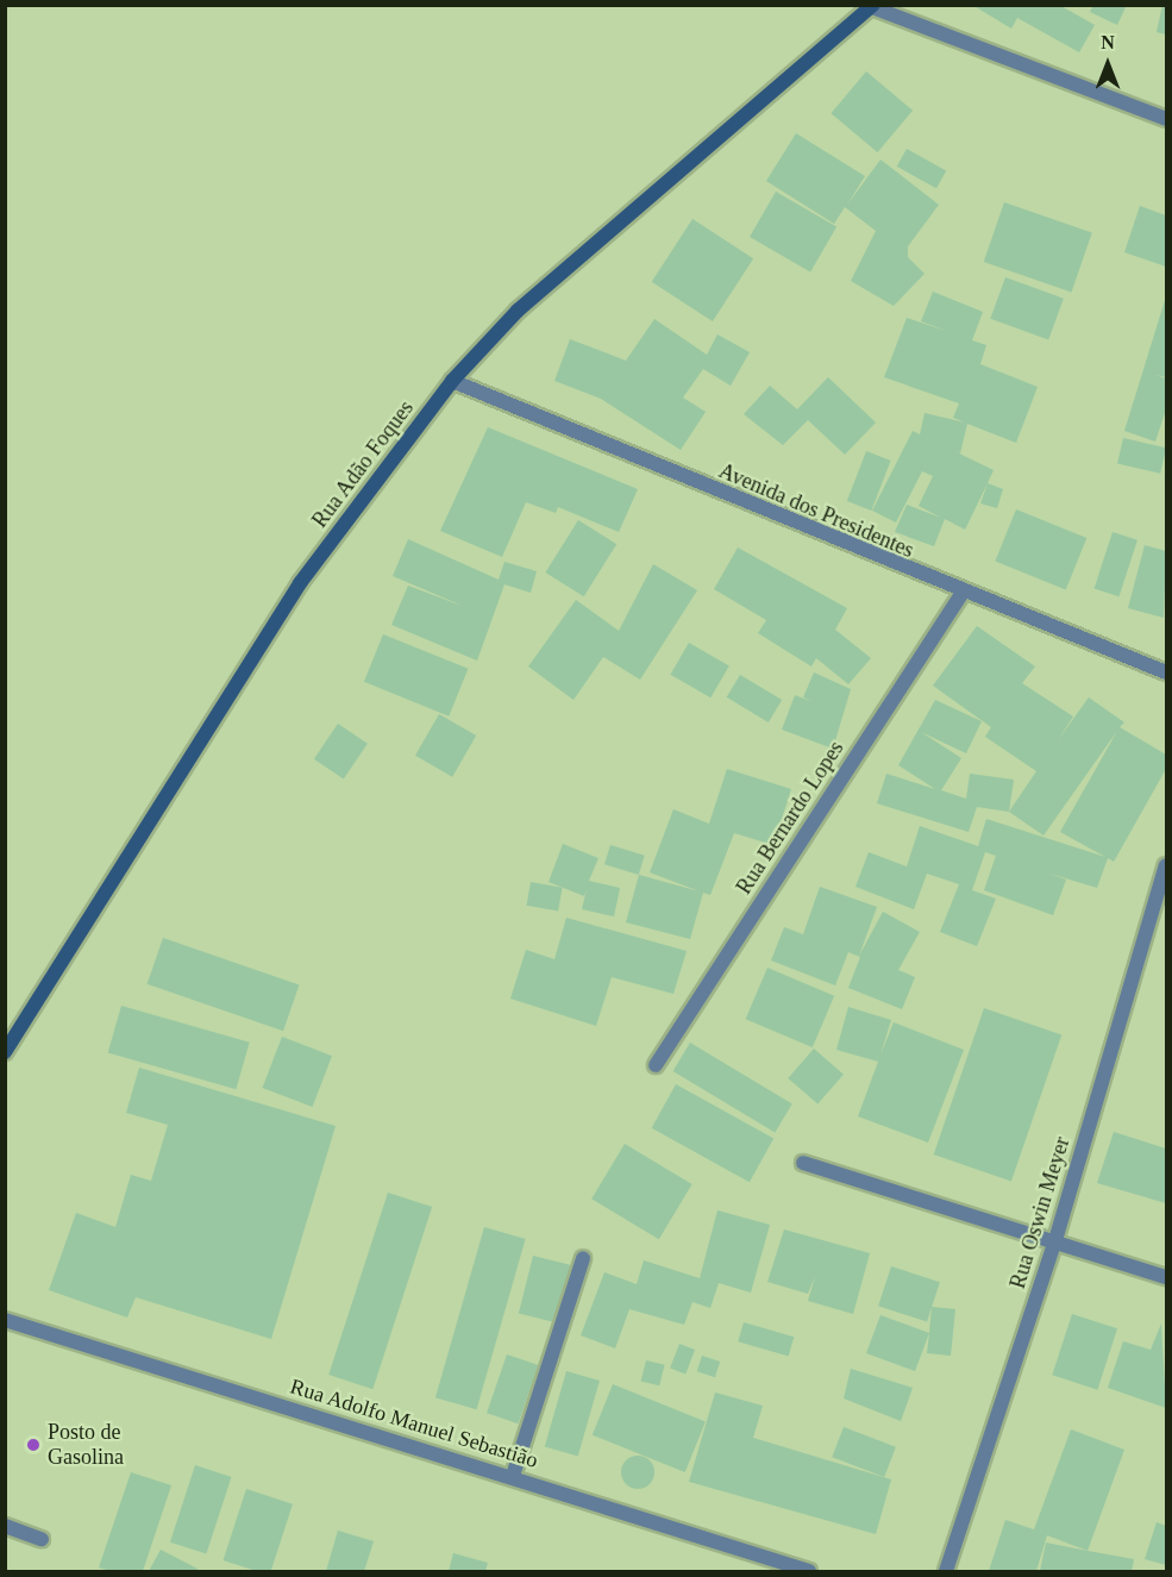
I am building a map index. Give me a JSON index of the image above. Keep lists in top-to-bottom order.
{
  "streets": {
    "main road": ["Rua Adão Foques"],
    "street": [
      "Avenida dos Presidentes",
      "Rua Bernardo Lopes",
      "Rua Oswin Meyer",
      "Rua Adolfo Manuel Sebastião"
    ]
  },
  "crossings": [
    ["Rua Adão Foques", "Avenida dos Presidentes"],
    ["Avenida dos Presidentes", "Rua Bernardo Lopes"]
  ],
  "places": ["Posto de Gasolina"],
  "north": "top"
}
